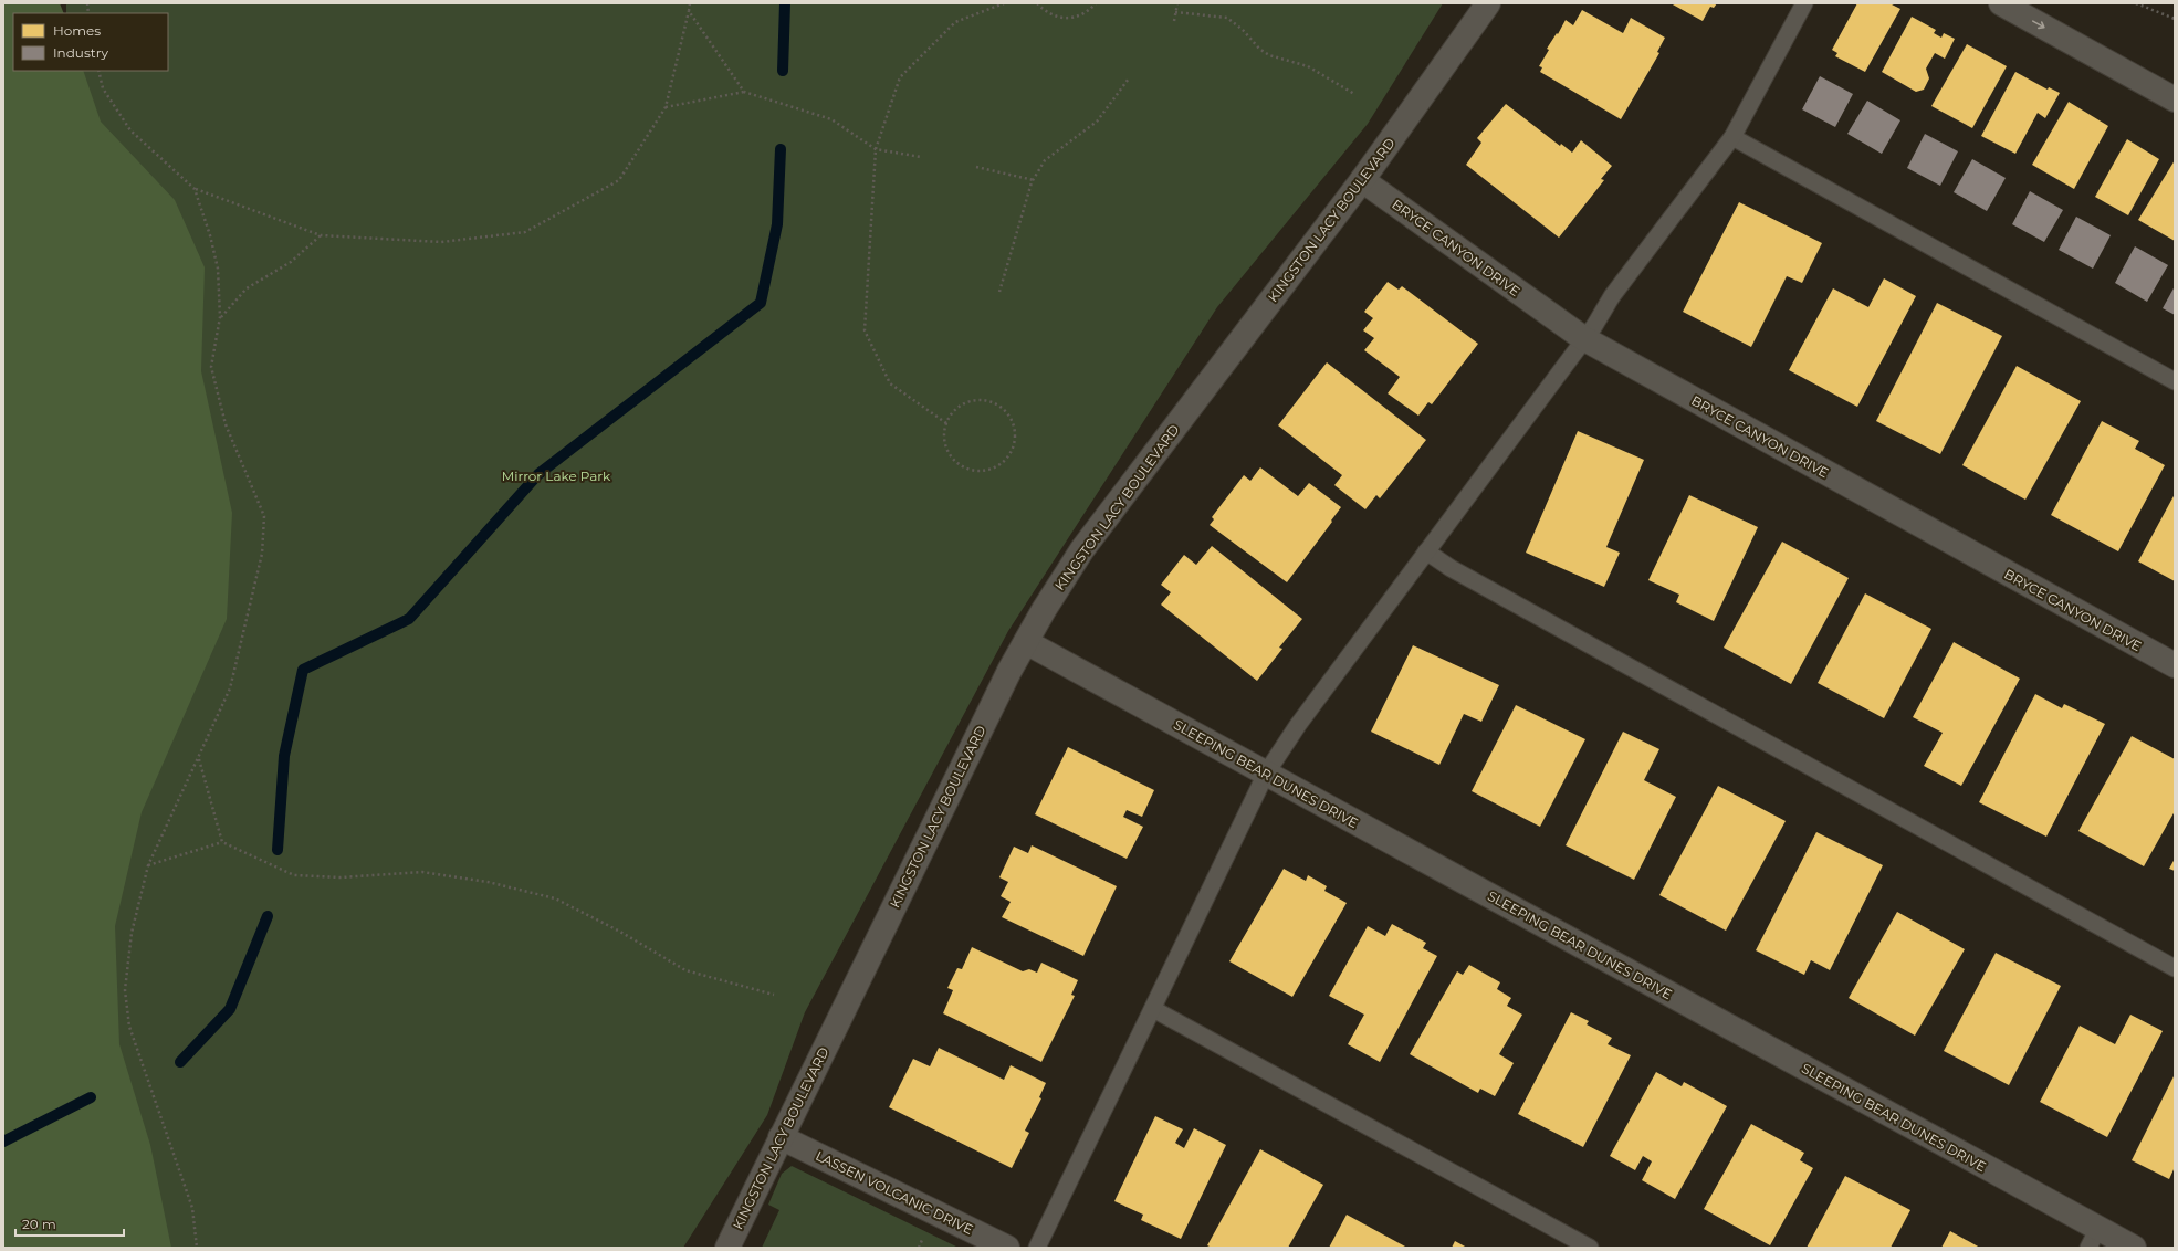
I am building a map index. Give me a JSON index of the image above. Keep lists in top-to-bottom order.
{
  "streets": {
    "street": [
      "KINGSTON LACY BOULEVARD",
      "BRYCE CANYON DRIVE",
      "SLEEPING BEAR DUNES DRIVE",
      "LASSEN VOLCANIC DRIVE"
    ]
  },
  "crossings": [
    ["KINGSTON LACY BOULEVARD", "BRYCE CANYON DRIVE"],
    ["KINGSTON LACY BOULEVARD", "SLEEPING BEAR DUNES DRIVE"],
    ["KINGSTON LACY BOULEVARD", "LASSEN VOLCANIC DRIVE"]
  ],
  "parks": ["Mirror Lake Park"],
  "legend": ["Homes", "Industry"],
  "scale_bar": "20 m"
}
